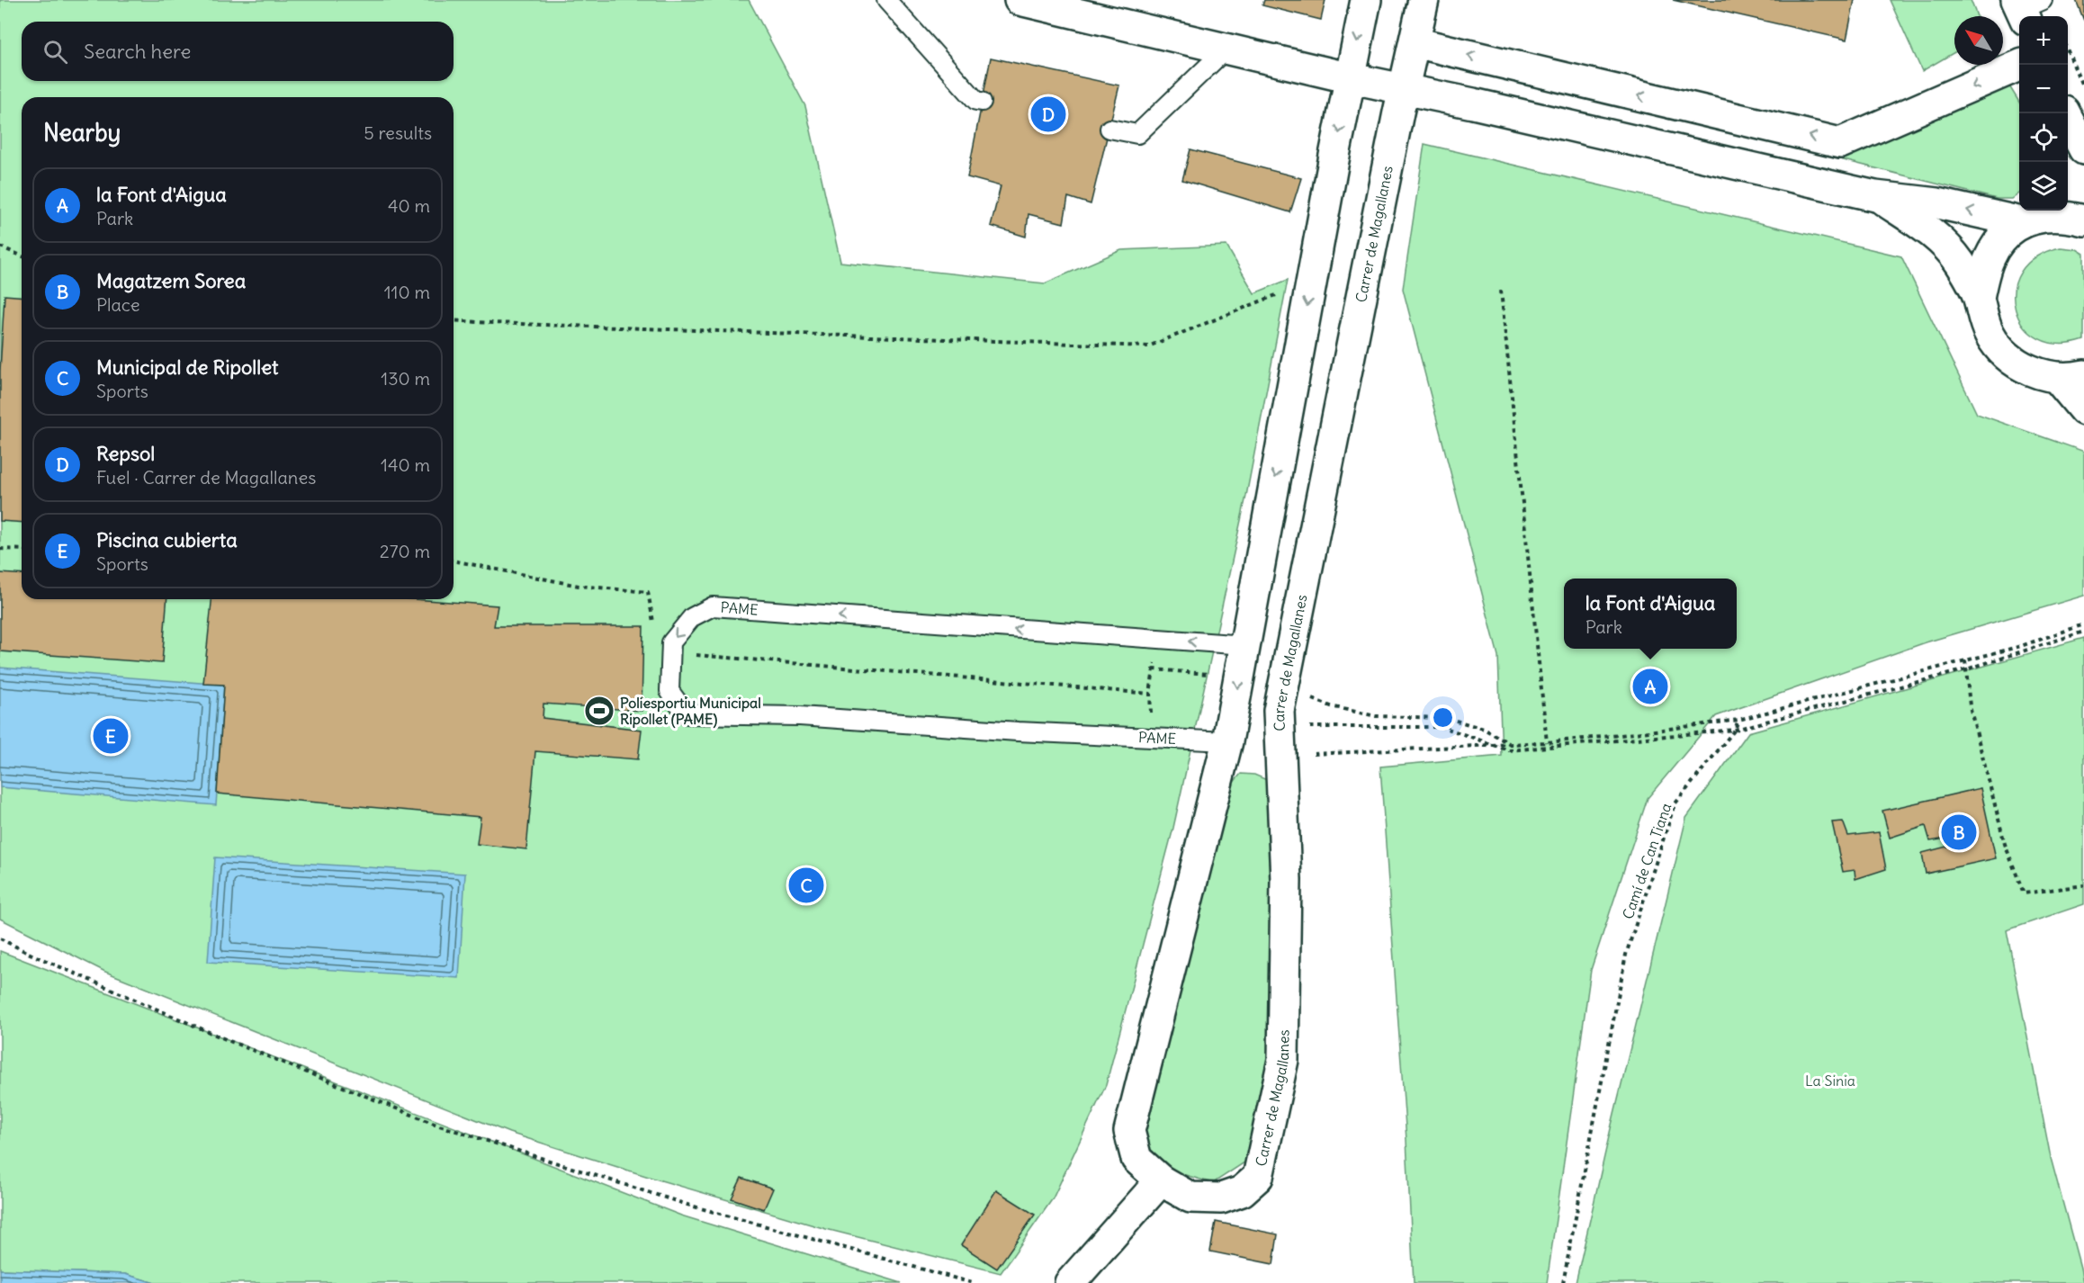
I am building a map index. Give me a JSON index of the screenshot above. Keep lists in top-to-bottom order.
{
  "streets": {
    "street": ["Carrer de Magallanes"],
    "lane": ["PAME"],
    "path": ["Camí de Can Tiana"]
  },
  "crossings": [
    ["Carrer de Magallanes", "PAME"]
  ],
  "parks": ["La Sinia"],
  "places": {
    "sports": ["Poliesportiu Municipal Ripollet (PAME)"]
  },
  "north": "top left",
  "page": {
    "map_buttons": ["+", "−"],
    "search": "Search here",
    "pins": [
      "D",
      "A",
      "E",
      "B",
      "C"
    ],
    "heading": ["Nearby", "5 results"],
    "list": [
      {
        "mark": "A",
        "name": "la Font d'Aigua",
        "note": "Park",
        "value": "40 m"
      },
      {
        "mark": "B",
        "name": "Magatzem Sorea",
        "note": "Place",
        "value": "110 m"
      },
      {
        "mark": "C",
        "name": "Municipal de Ripollet",
        "note": "Sports",
        "value": "130 m"
      },
      {
        "mark": "D",
        "name": "Repsol",
        "note": "Fuel · Carrer de Magallanes",
        "value": "140 m"
      },
      {
        "mark": "E",
        "name": "Piscina cubierta",
        "note": "Sports",
        "value": "270 m"
      }
    ],
    "popup": ["la Font d'Aigua", "Park"]
  }
}
